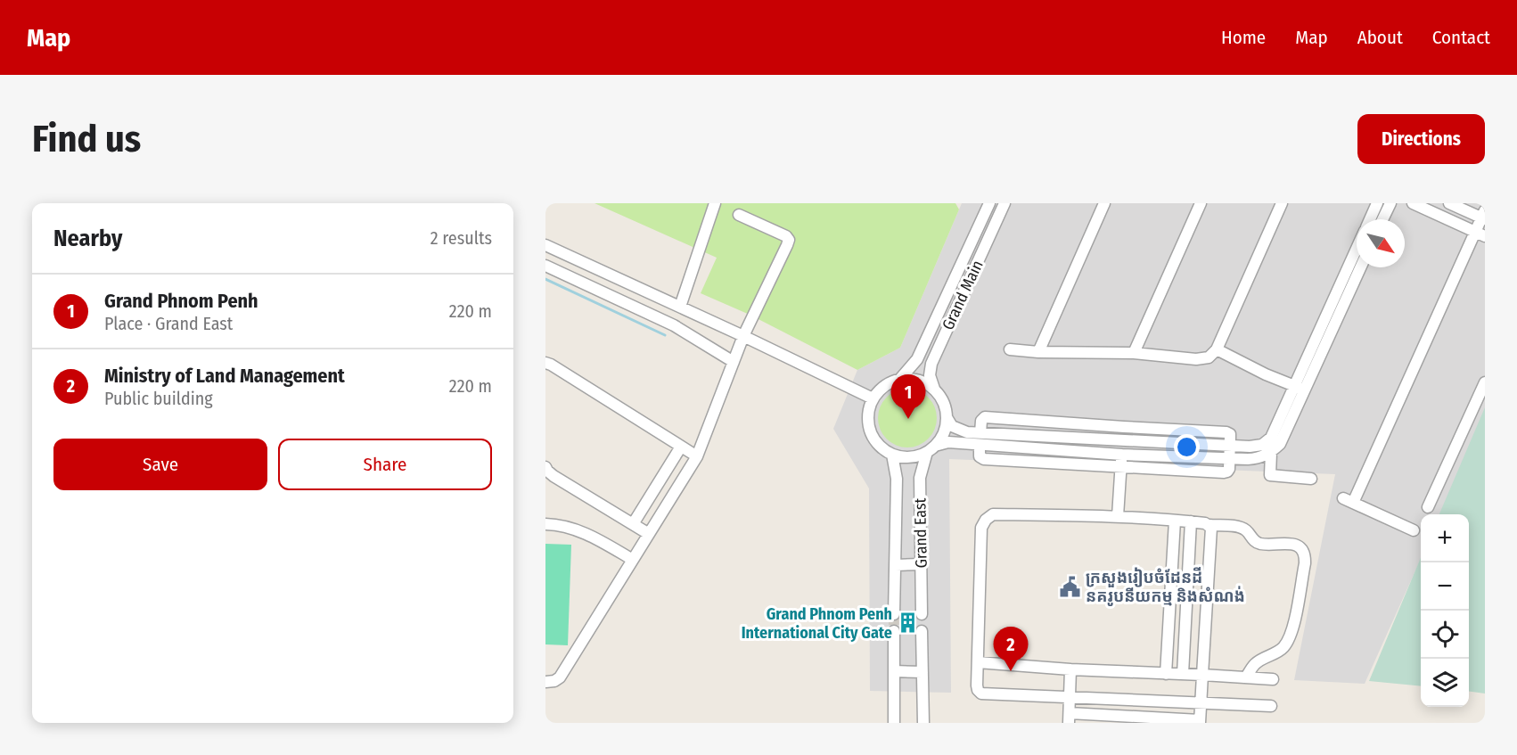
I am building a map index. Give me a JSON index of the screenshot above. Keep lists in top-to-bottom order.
{
  "streets": {
    "street": ["Grand Main", "Grand East"]
  },
  "crossings": [
    ["Grand Main", "Grand East"]
  ],
  "places": {
    "public building": ["ក្រសួងរៀបចំដែនដី នគរូបនីយកម្ម និងសំណង់"],
    "building": ["Grand Phnom Penh International City Gate"]
  },
  "north": "bottom right",
  "page": {
    "header": "Map",
    "nav": [
      "Home",
      "Map",
      "About",
      "Contact"
    ],
    "buttons": [
      "Directions",
      ["Save", "Share"]
    ],
    "title": "Find us",
    "heading": ["Nearby", "2 results"],
    "list": [
      {
        "mark": "1",
        "name": "Grand Phnom Penh",
        "note": "Place · Grand East",
        "value": "220 m"
      },
      {
        "mark": "2",
        "name": "Ministry of Land Management",
        "note": "Public building",
        "value": "220 m"
      }
    ],
    "pins": ["1", "2"],
    "map_buttons": ["+", "−"]
  }
}
